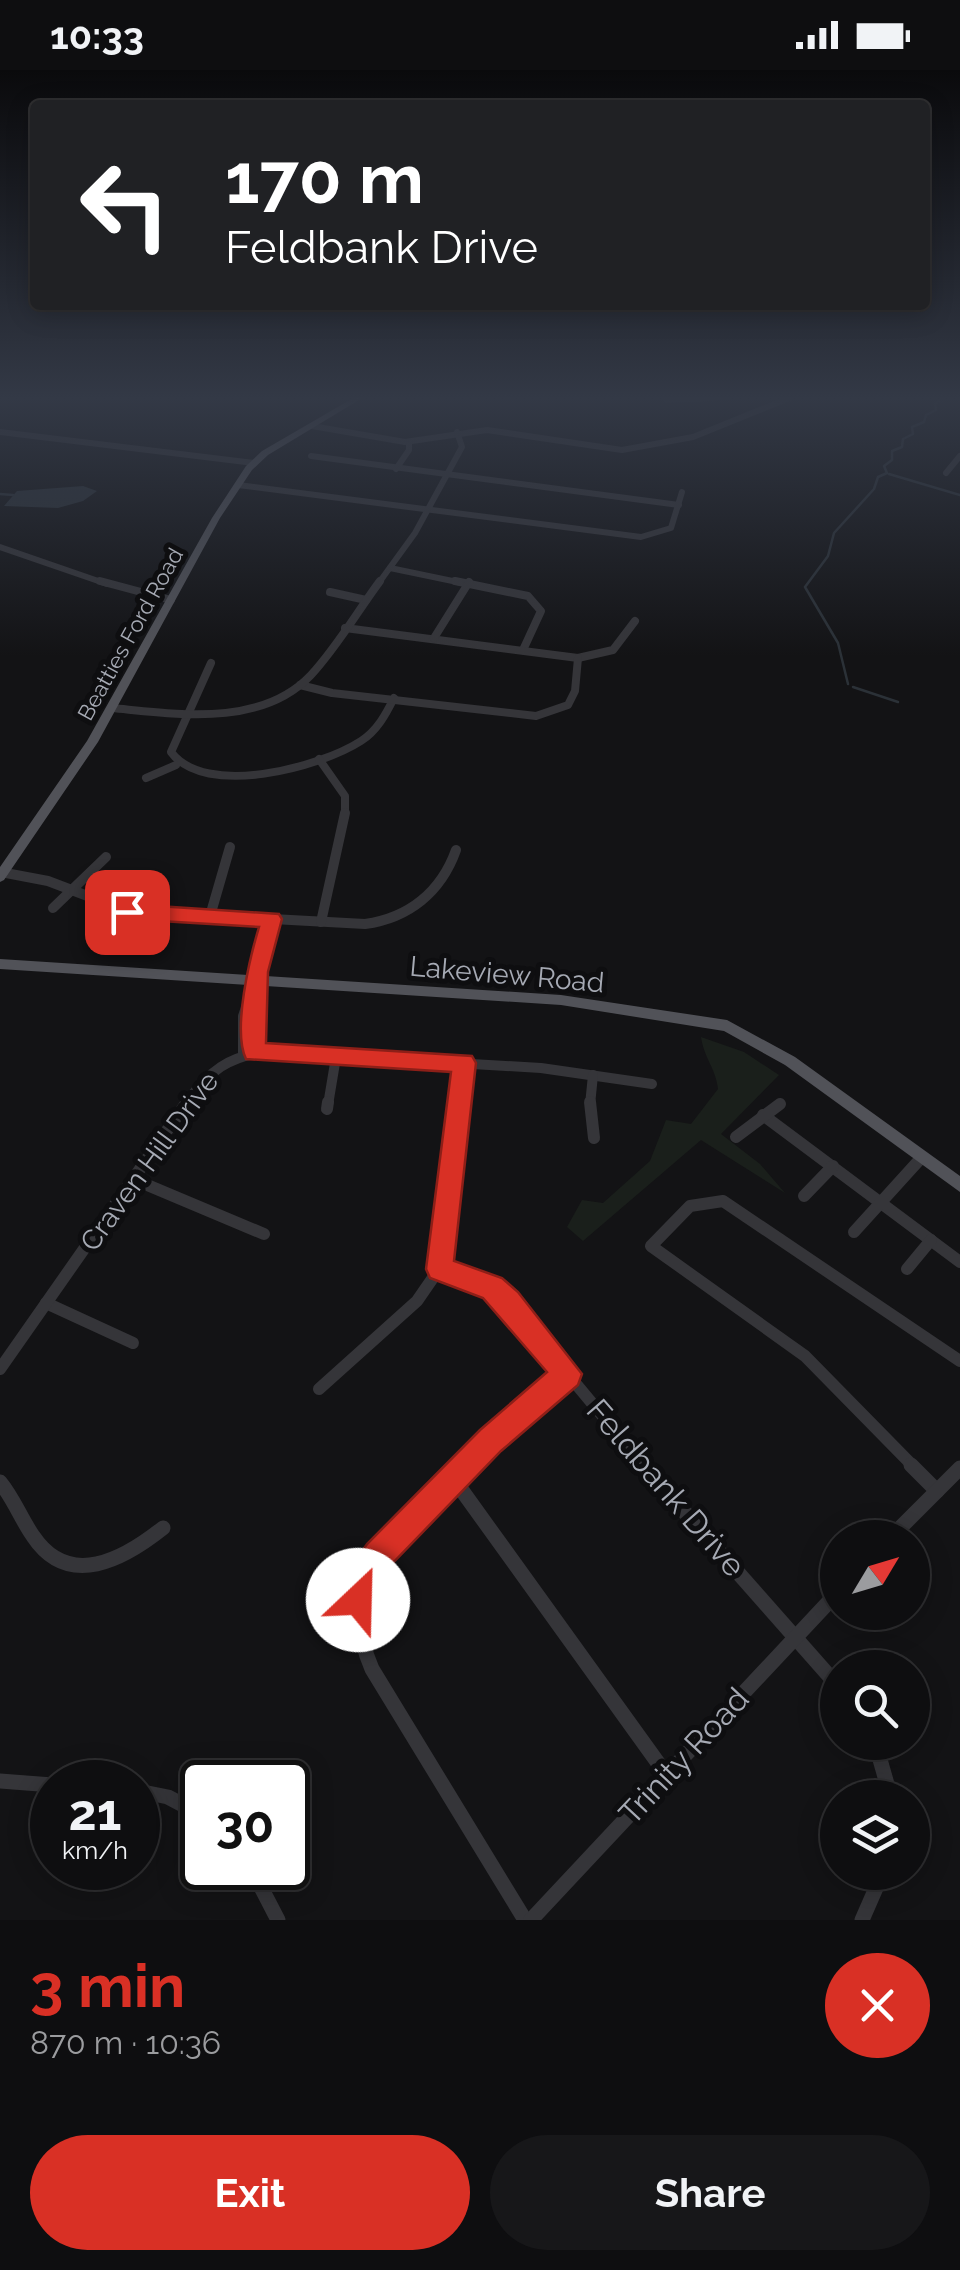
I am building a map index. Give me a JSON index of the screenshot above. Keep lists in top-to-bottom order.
{
  "streets": {
    "main road": ["Beatties Ford Road", "Lakeview Road"],
    "street": ["Craven Hill Drive", "Feldbank Drive", "Trinity Road"]
  },
  "crossings": [
    ["Feldbank Drive", "Trinity Road"]
  ],
  "north": "top right",
  "page": {
    "status": "10:33",
    "turn": ["170 m", "Feldbank Drive"],
    "speed": "21 km/h",
    "limit": "30",
    "heading": ["3 min", "870 m · 10:36"],
    "buttons": ["Exit", "Share"]
  }
}
